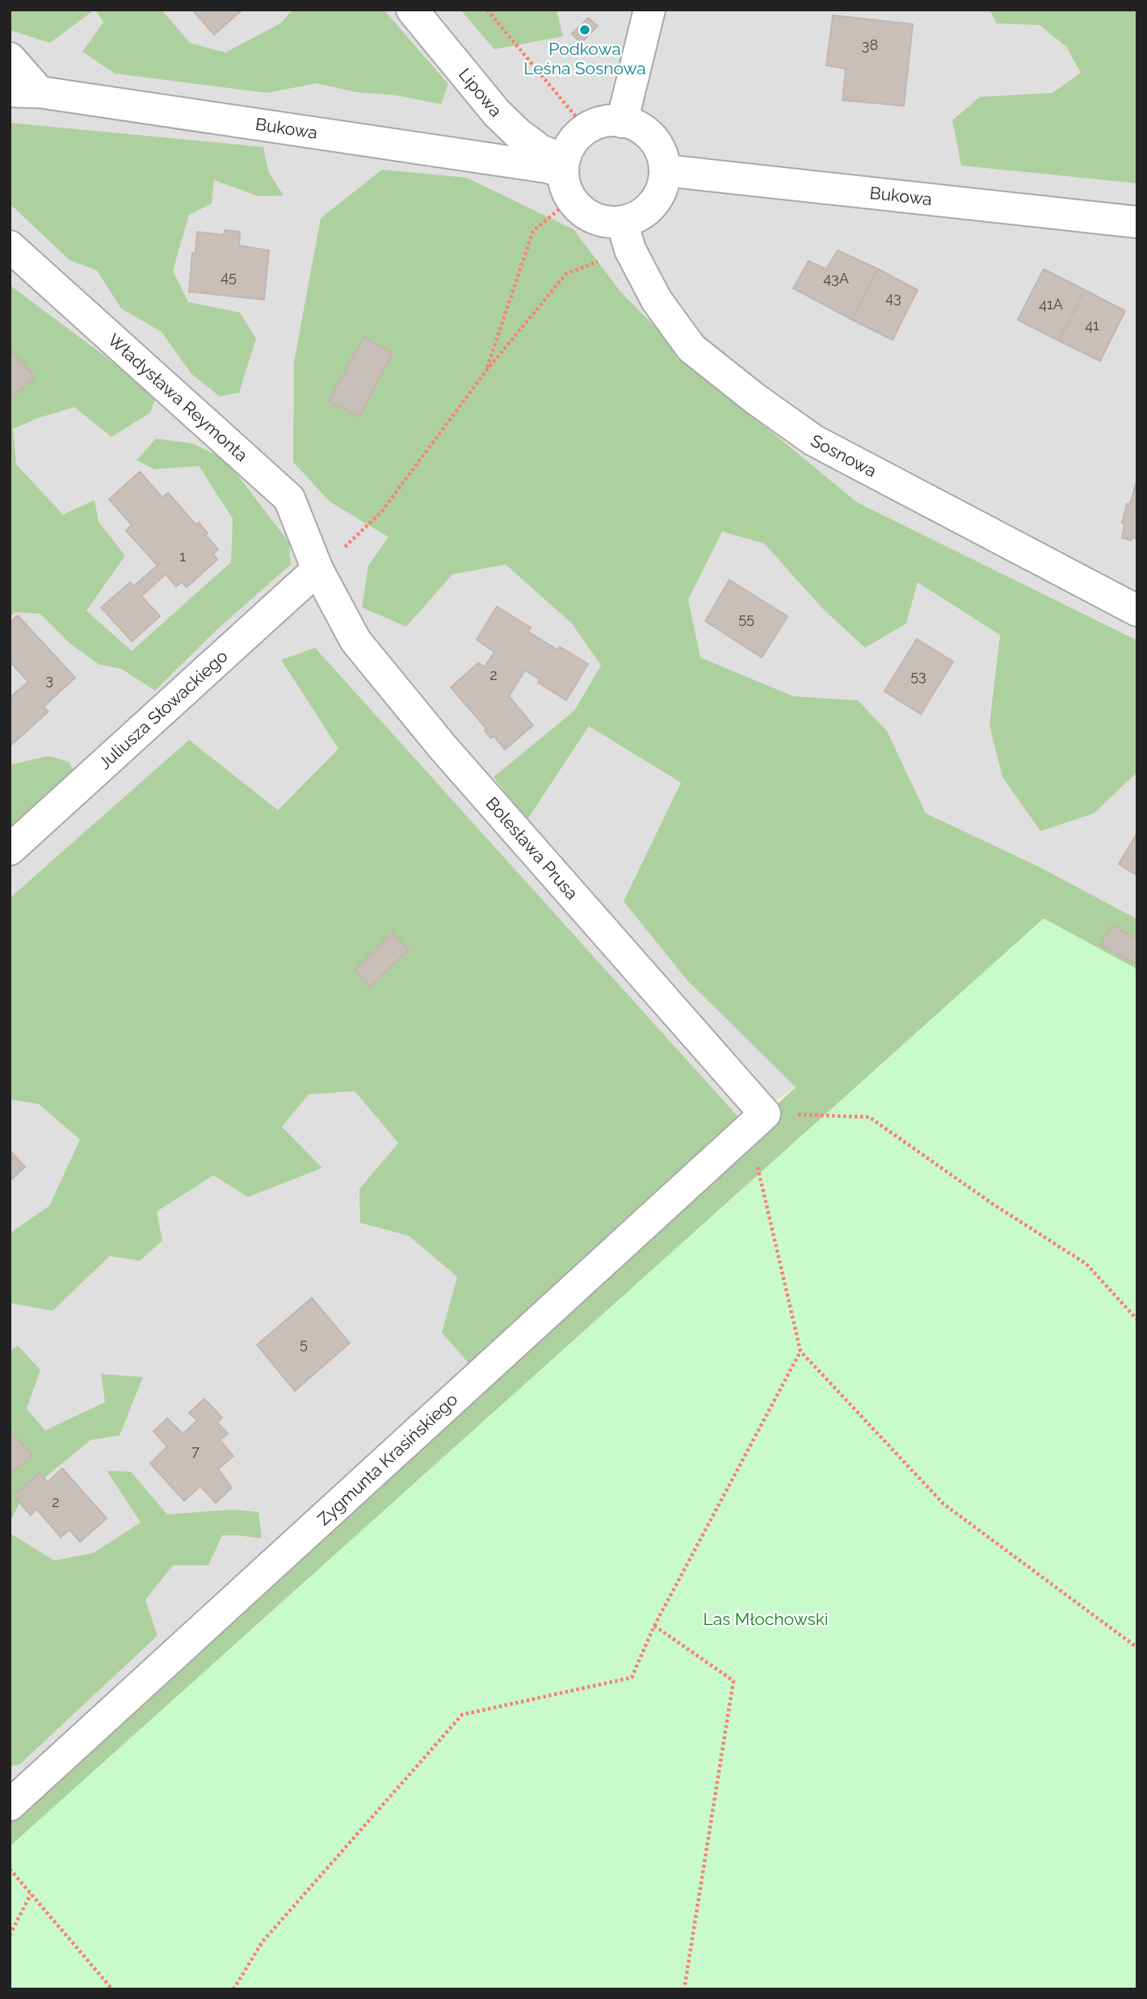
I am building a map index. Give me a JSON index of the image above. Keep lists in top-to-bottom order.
{
  "streets": {
    "street": [
      "Lipowa",
      "Bukowa",
      "Władysława Reymonta",
      "Sosnowa",
      "Juliusza Słowackiego",
      "Bolesława Prusa",
      "Zygmunta Krasińskiego"
    ]
  },
  "crossings": [
    ["Lipowa", "Bukowa"],
    ["Lipowa", "Sosnowa"],
    ["Bukowa", "Sosnowa"],
    ["Władysława Reymonta", "Juliusza Słowackiego"],
    ["Władysława Reymonta", "Bolesława Prusa"],
    ["Juliusza Słowackiego", "Bolesława Prusa"],
    ["Bolesława Prusa", "Zygmunta Krasińskiego"]
  ],
  "parks": ["Las Młochowski"],
  "places": ["Podkowa Leśna Sosnowa"],
  "house_numbers": [
    "38",
    "45",
    "43A",
    "43",
    "41A",
    "41",
    "1",
    "55",
    "2",
    "53",
    "3",
    "5",
    "7",
    "2"
  ]
}
